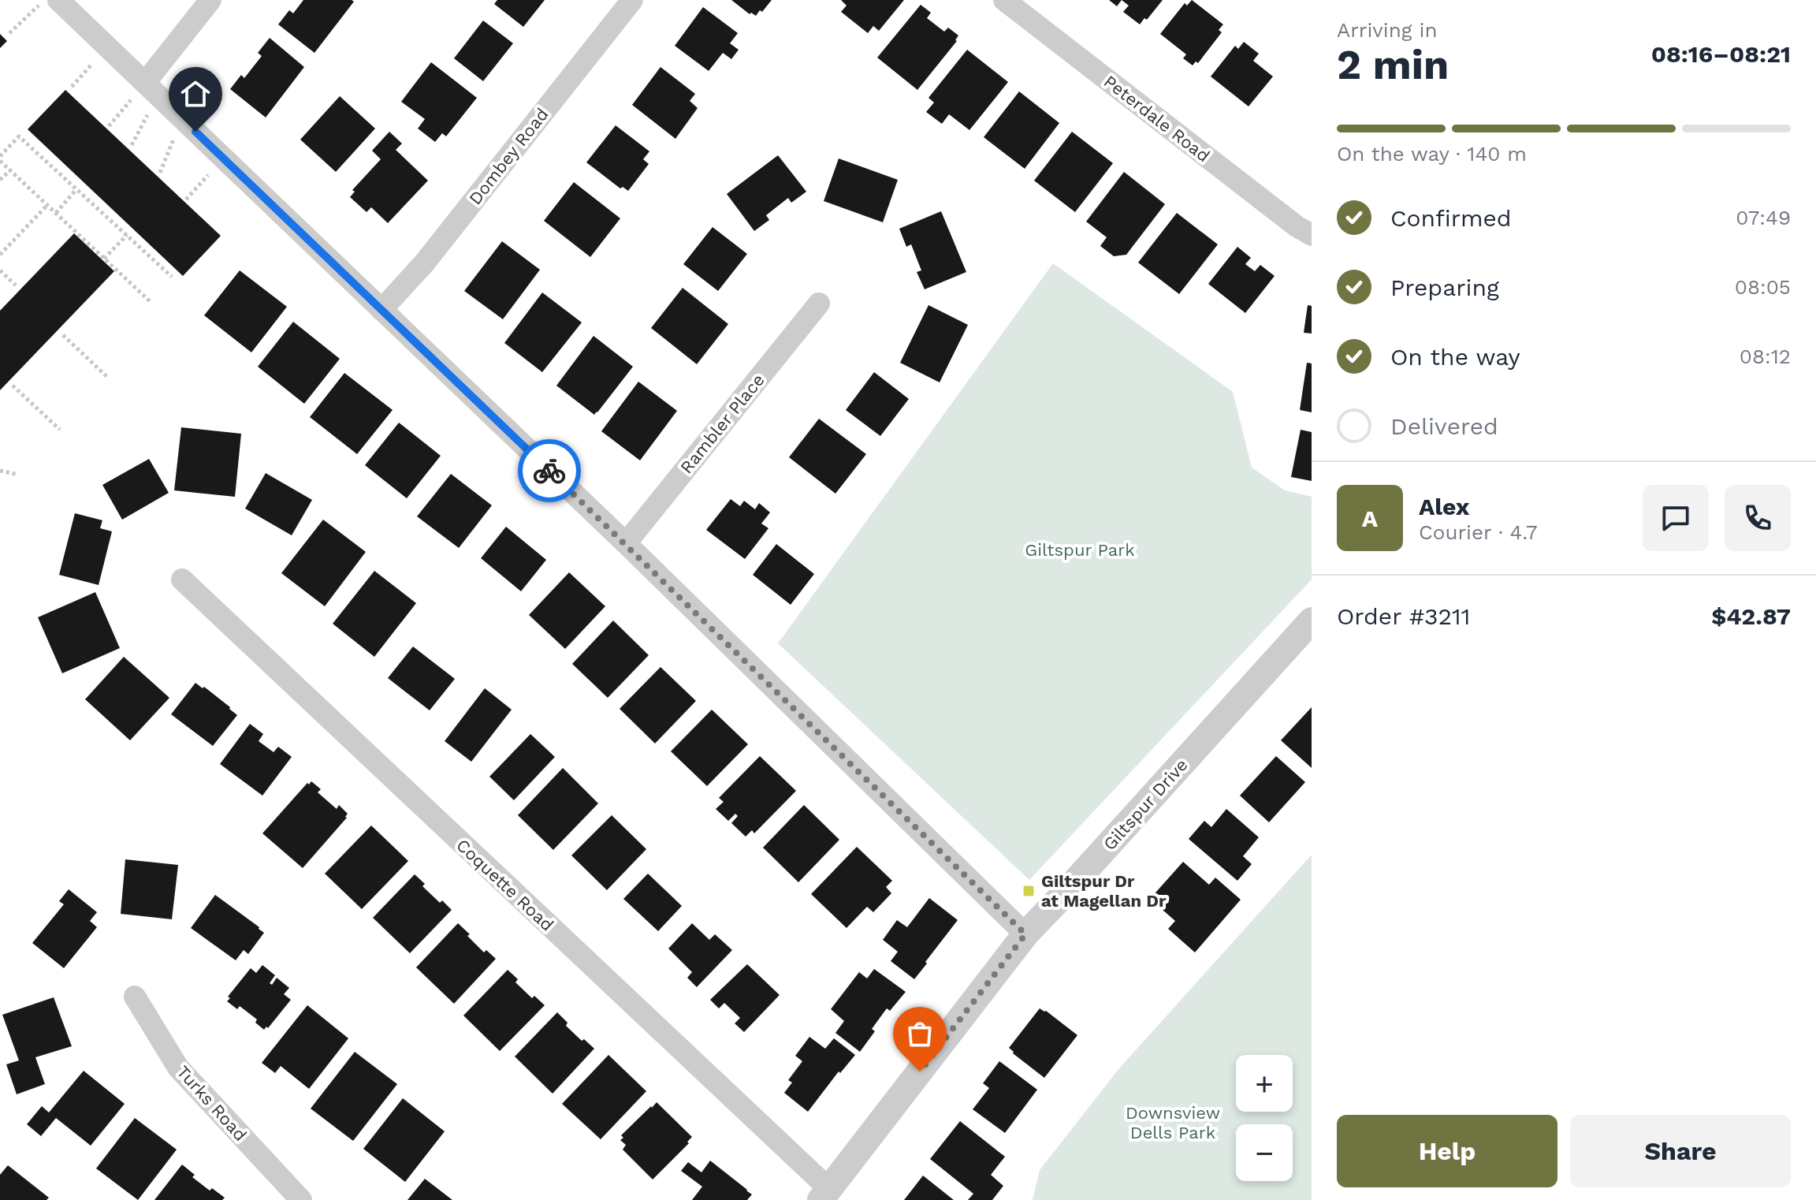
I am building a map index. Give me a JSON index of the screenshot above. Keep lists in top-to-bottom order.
{
  "streets": {
    "street": [
      "Peterdale Road",
      "Dombey Road",
      "Rambler Place",
      "Giltspur Drive",
      "Coquette Road",
      "Turks Road"
    ]
  },
  "crossings": [
    ["Giltspur Drive", "Coquette Road"]
  ],
  "parks": ["Giltspur Park", "Downsview Dells Park"],
  "places": {
    "transit": ["Giltspur Dr at Magellan Dr"]
  },
  "page": {
    "heading": ["2 min", "Arriving in", "08:16–08:21"],
    "panel": [
      "Alex",
      "Courier · 4.7",
      "Order #3211",
      "$42.87"
    ],
    "bar": "On the way · 140 m",
    "list": [
      ["Confirmed", "07:49"],
      ["Preparing", "08:05"],
      ["On the way", "08:12"],
      "Delivered"
    ],
    "round": "A",
    "map_buttons": ["+", "−"],
    "buttons": ["Help", "Share"]
  }
}
